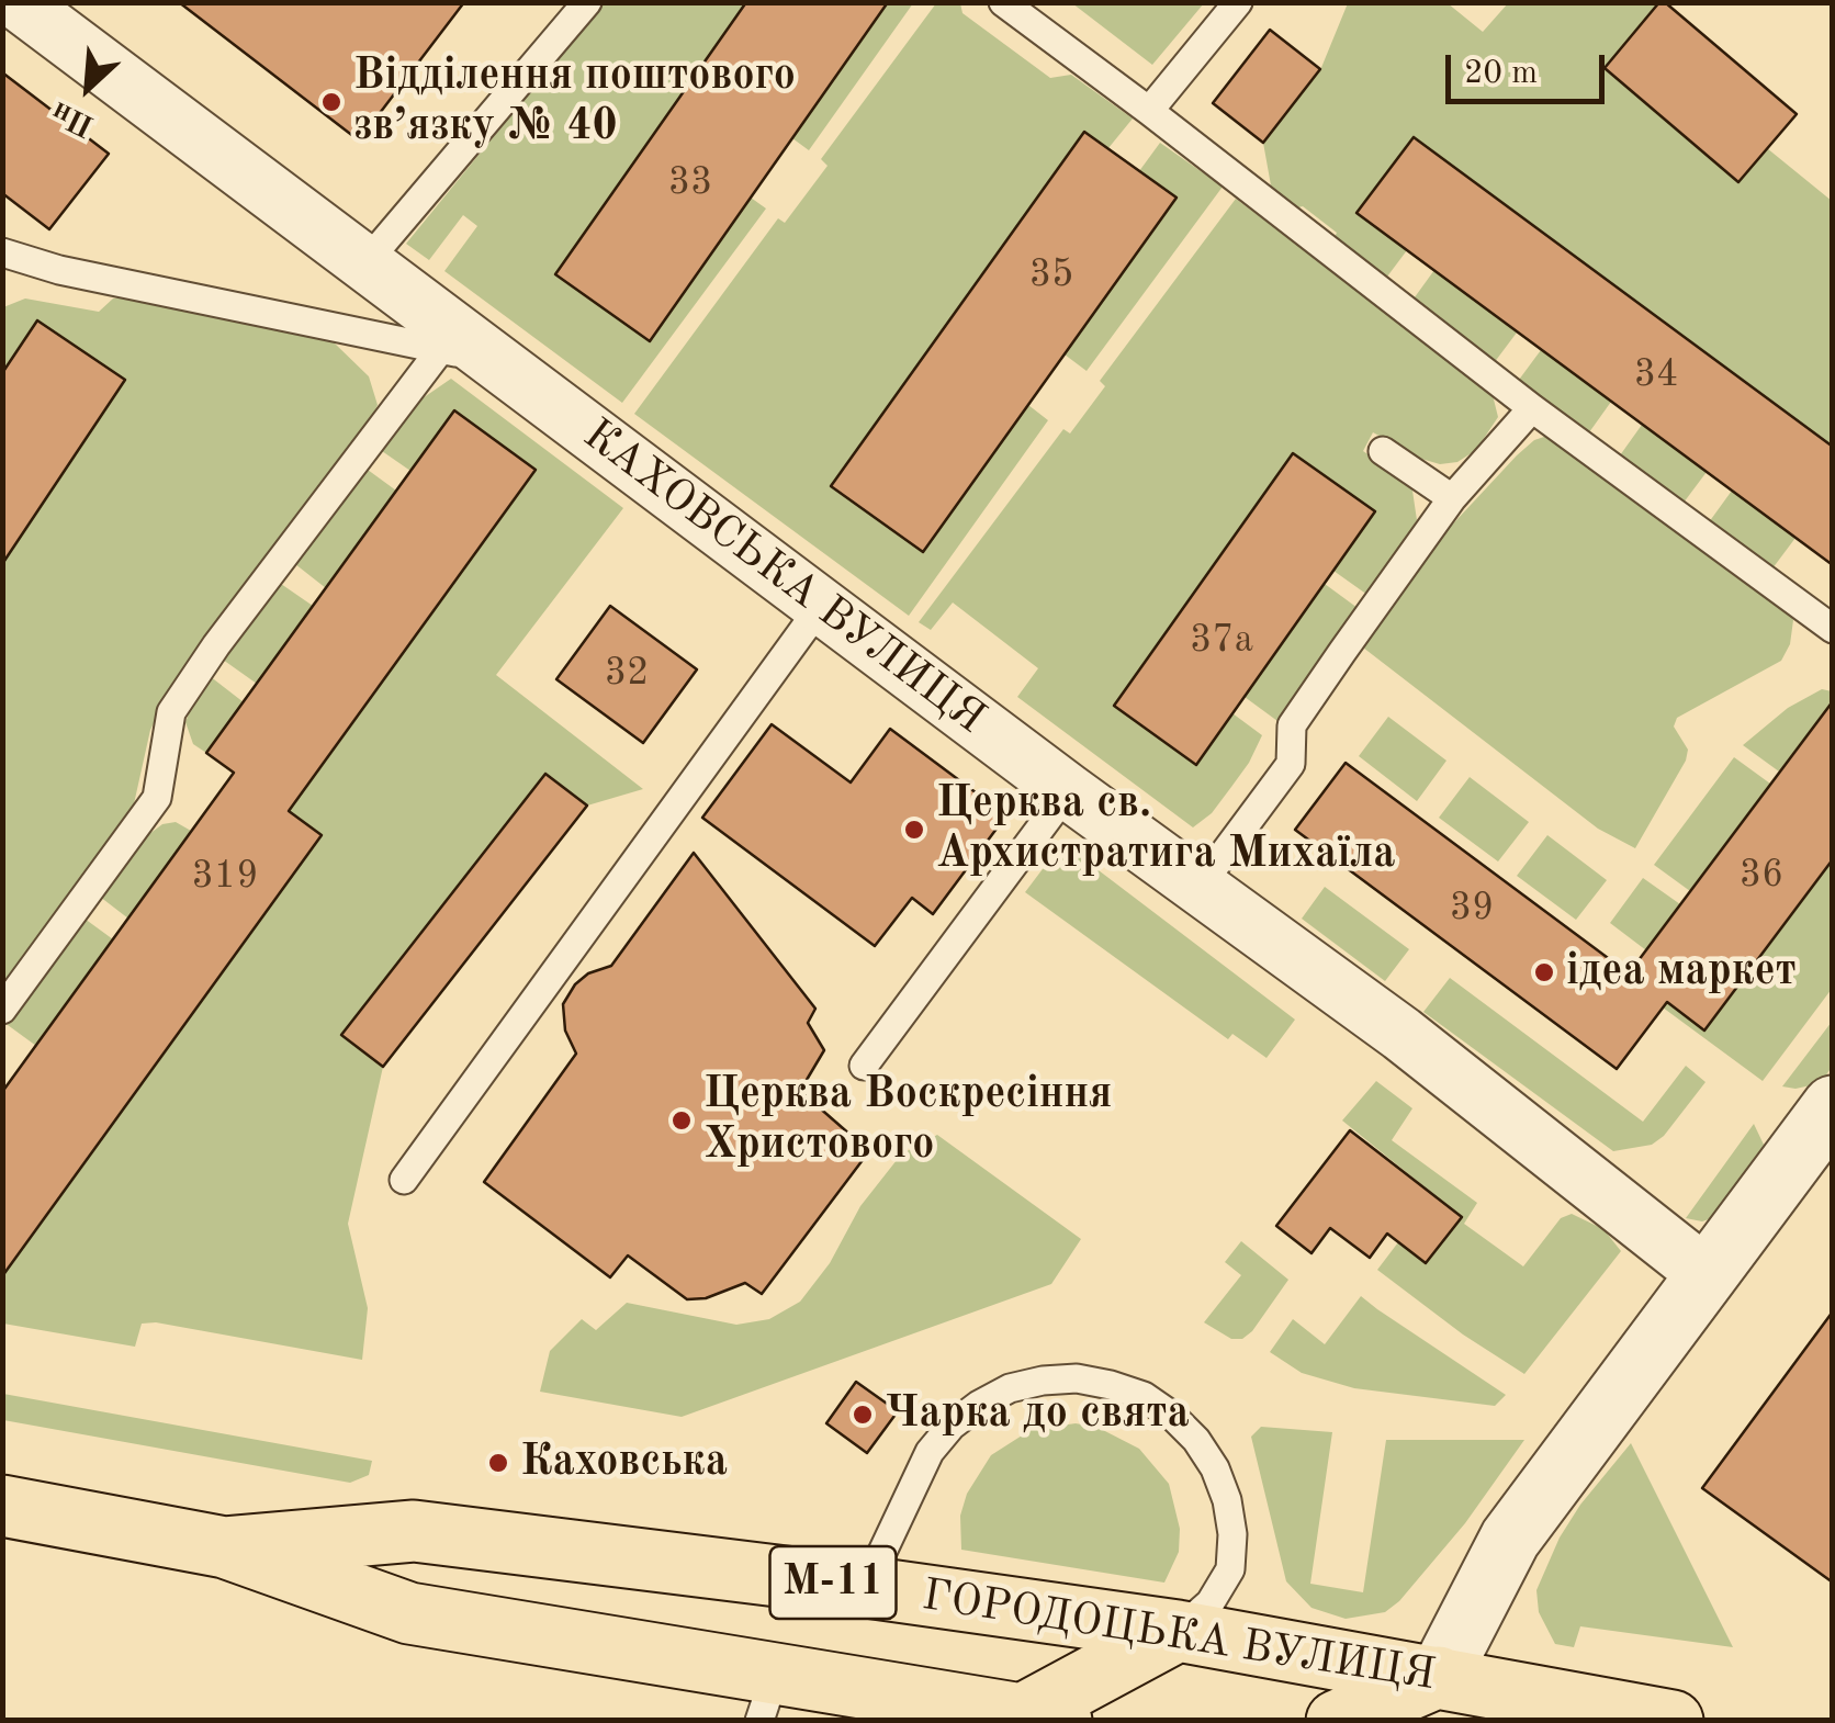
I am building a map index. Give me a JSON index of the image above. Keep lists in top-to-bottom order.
{
  "streets": {
    "main road": ["М-11", "ГОРОДОЦЬКА ВУЛИЦЯ"],
    "street": ["КАХОВСЬКА ВУЛИЦЯ"]
  },
  "places": [
    "Відділення поштового зв’язку № 40",
    "Церква св. Архистратига Михаїла",
    "ідеа маркет",
    "Церква Воскресіння Христового",
    "Чарка до свята",
    "Каховська"
  ],
  "house_numbers": [
    "33",
    "35",
    "34",
    "37а",
    "32",
    "36",
    "319",
    "39"
  ],
  "scale_bar": "20 m",
  "north": "bottom left"
}
